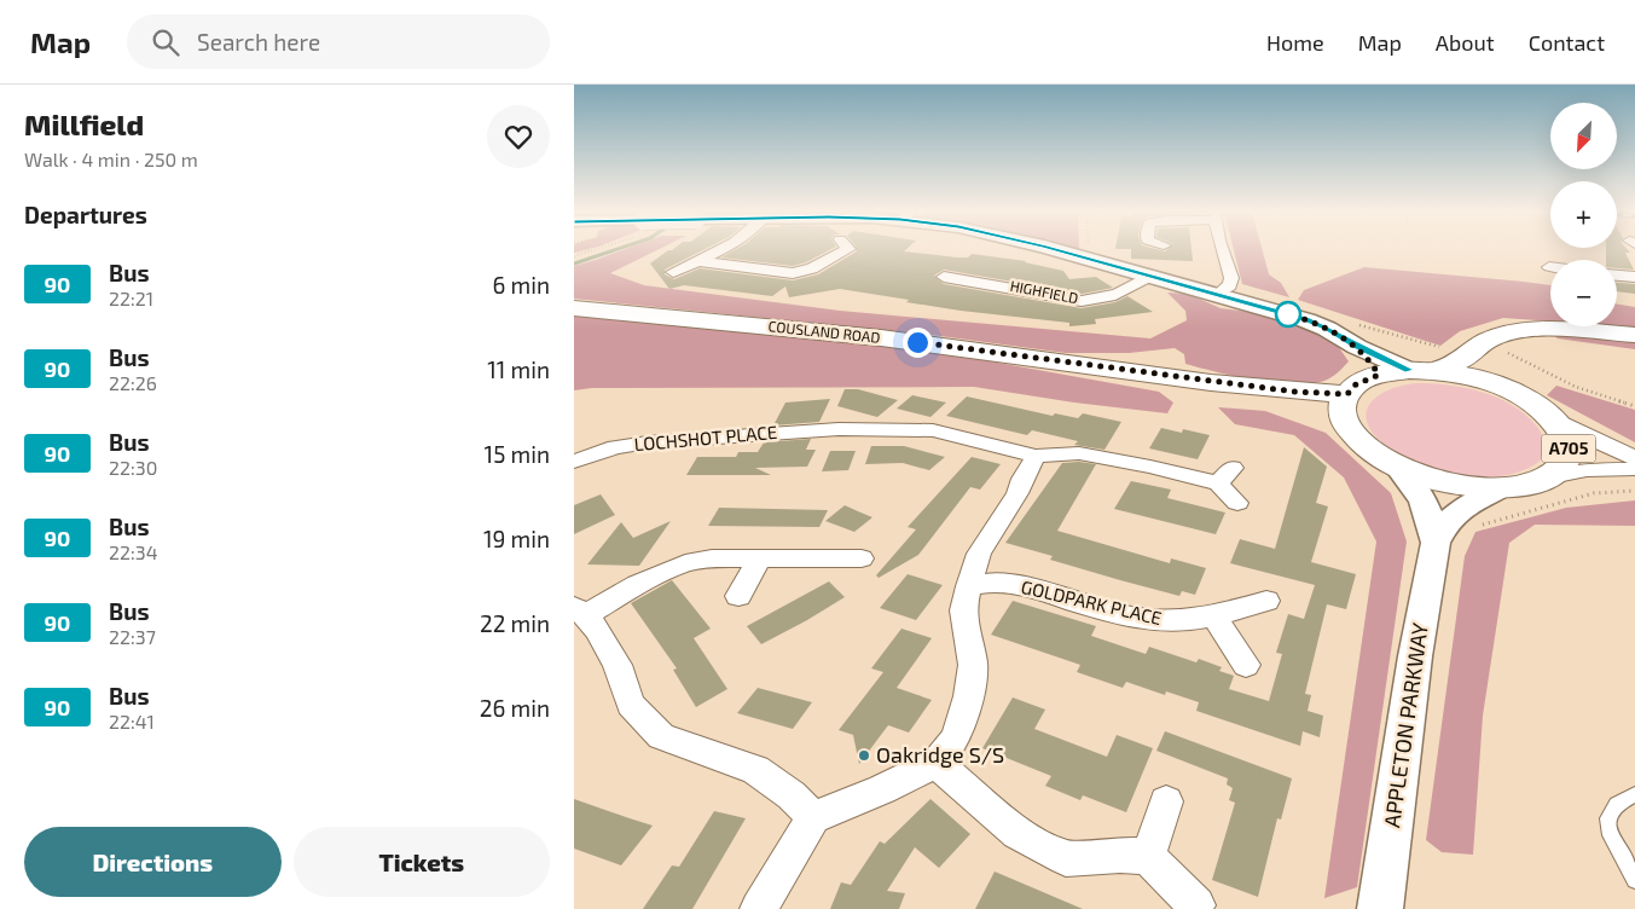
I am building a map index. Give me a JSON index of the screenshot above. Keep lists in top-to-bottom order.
{
  "streets": {
    "main road": ["COUSLAND ROAD", "A705"],
    "street": [
      "HIGHFIELD",
      "LOCHSHOT PLACE",
      "GOLDPARK PLACE",
      "APPLETON PARKWAY"
    ]
  },
  "crossings": [
    ["COUSLAND ROAD", "A705"],
    ["A705", "APPLETON PARKWAY"]
  ],
  "places": ["Oakridge S/S"],
  "lines": ["bus line 90"],
  "north": "bottom left",
  "page": {
    "header": "Map",
    "search": "Search here",
    "nav": [
      "Home",
      "Map",
      "About",
      "Contact"
    ],
    "heading": [
      ["Millfield", "Walk · 4 min · 250 m"],
      "Departures"
    ],
    "map_buttons": ["+", "−"],
    "list": [
      {
        "mark": "90",
        "name": "Bus",
        "note": "22:21",
        "value": "6 min"
      },
      {
        "mark": "90",
        "name": "Bus",
        "note": "22:26",
        "value": "11 min"
      },
      {
        "mark": "90",
        "name": "Bus",
        "note": "22:30",
        "value": "15 min"
      },
      {
        "mark": "90",
        "name": "Bus",
        "note": "22:34",
        "value": "19 min"
      },
      {
        "mark": "90",
        "name": "Bus",
        "note": "22:37",
        "value": "22 min"
      },
      {
        "mark": "90",
        "name": "Bus",
        "note": "22:41",
        "value": "26 min"
      }
    ],
    "buttons": ["Directions", "Tickets"]
  }
}
